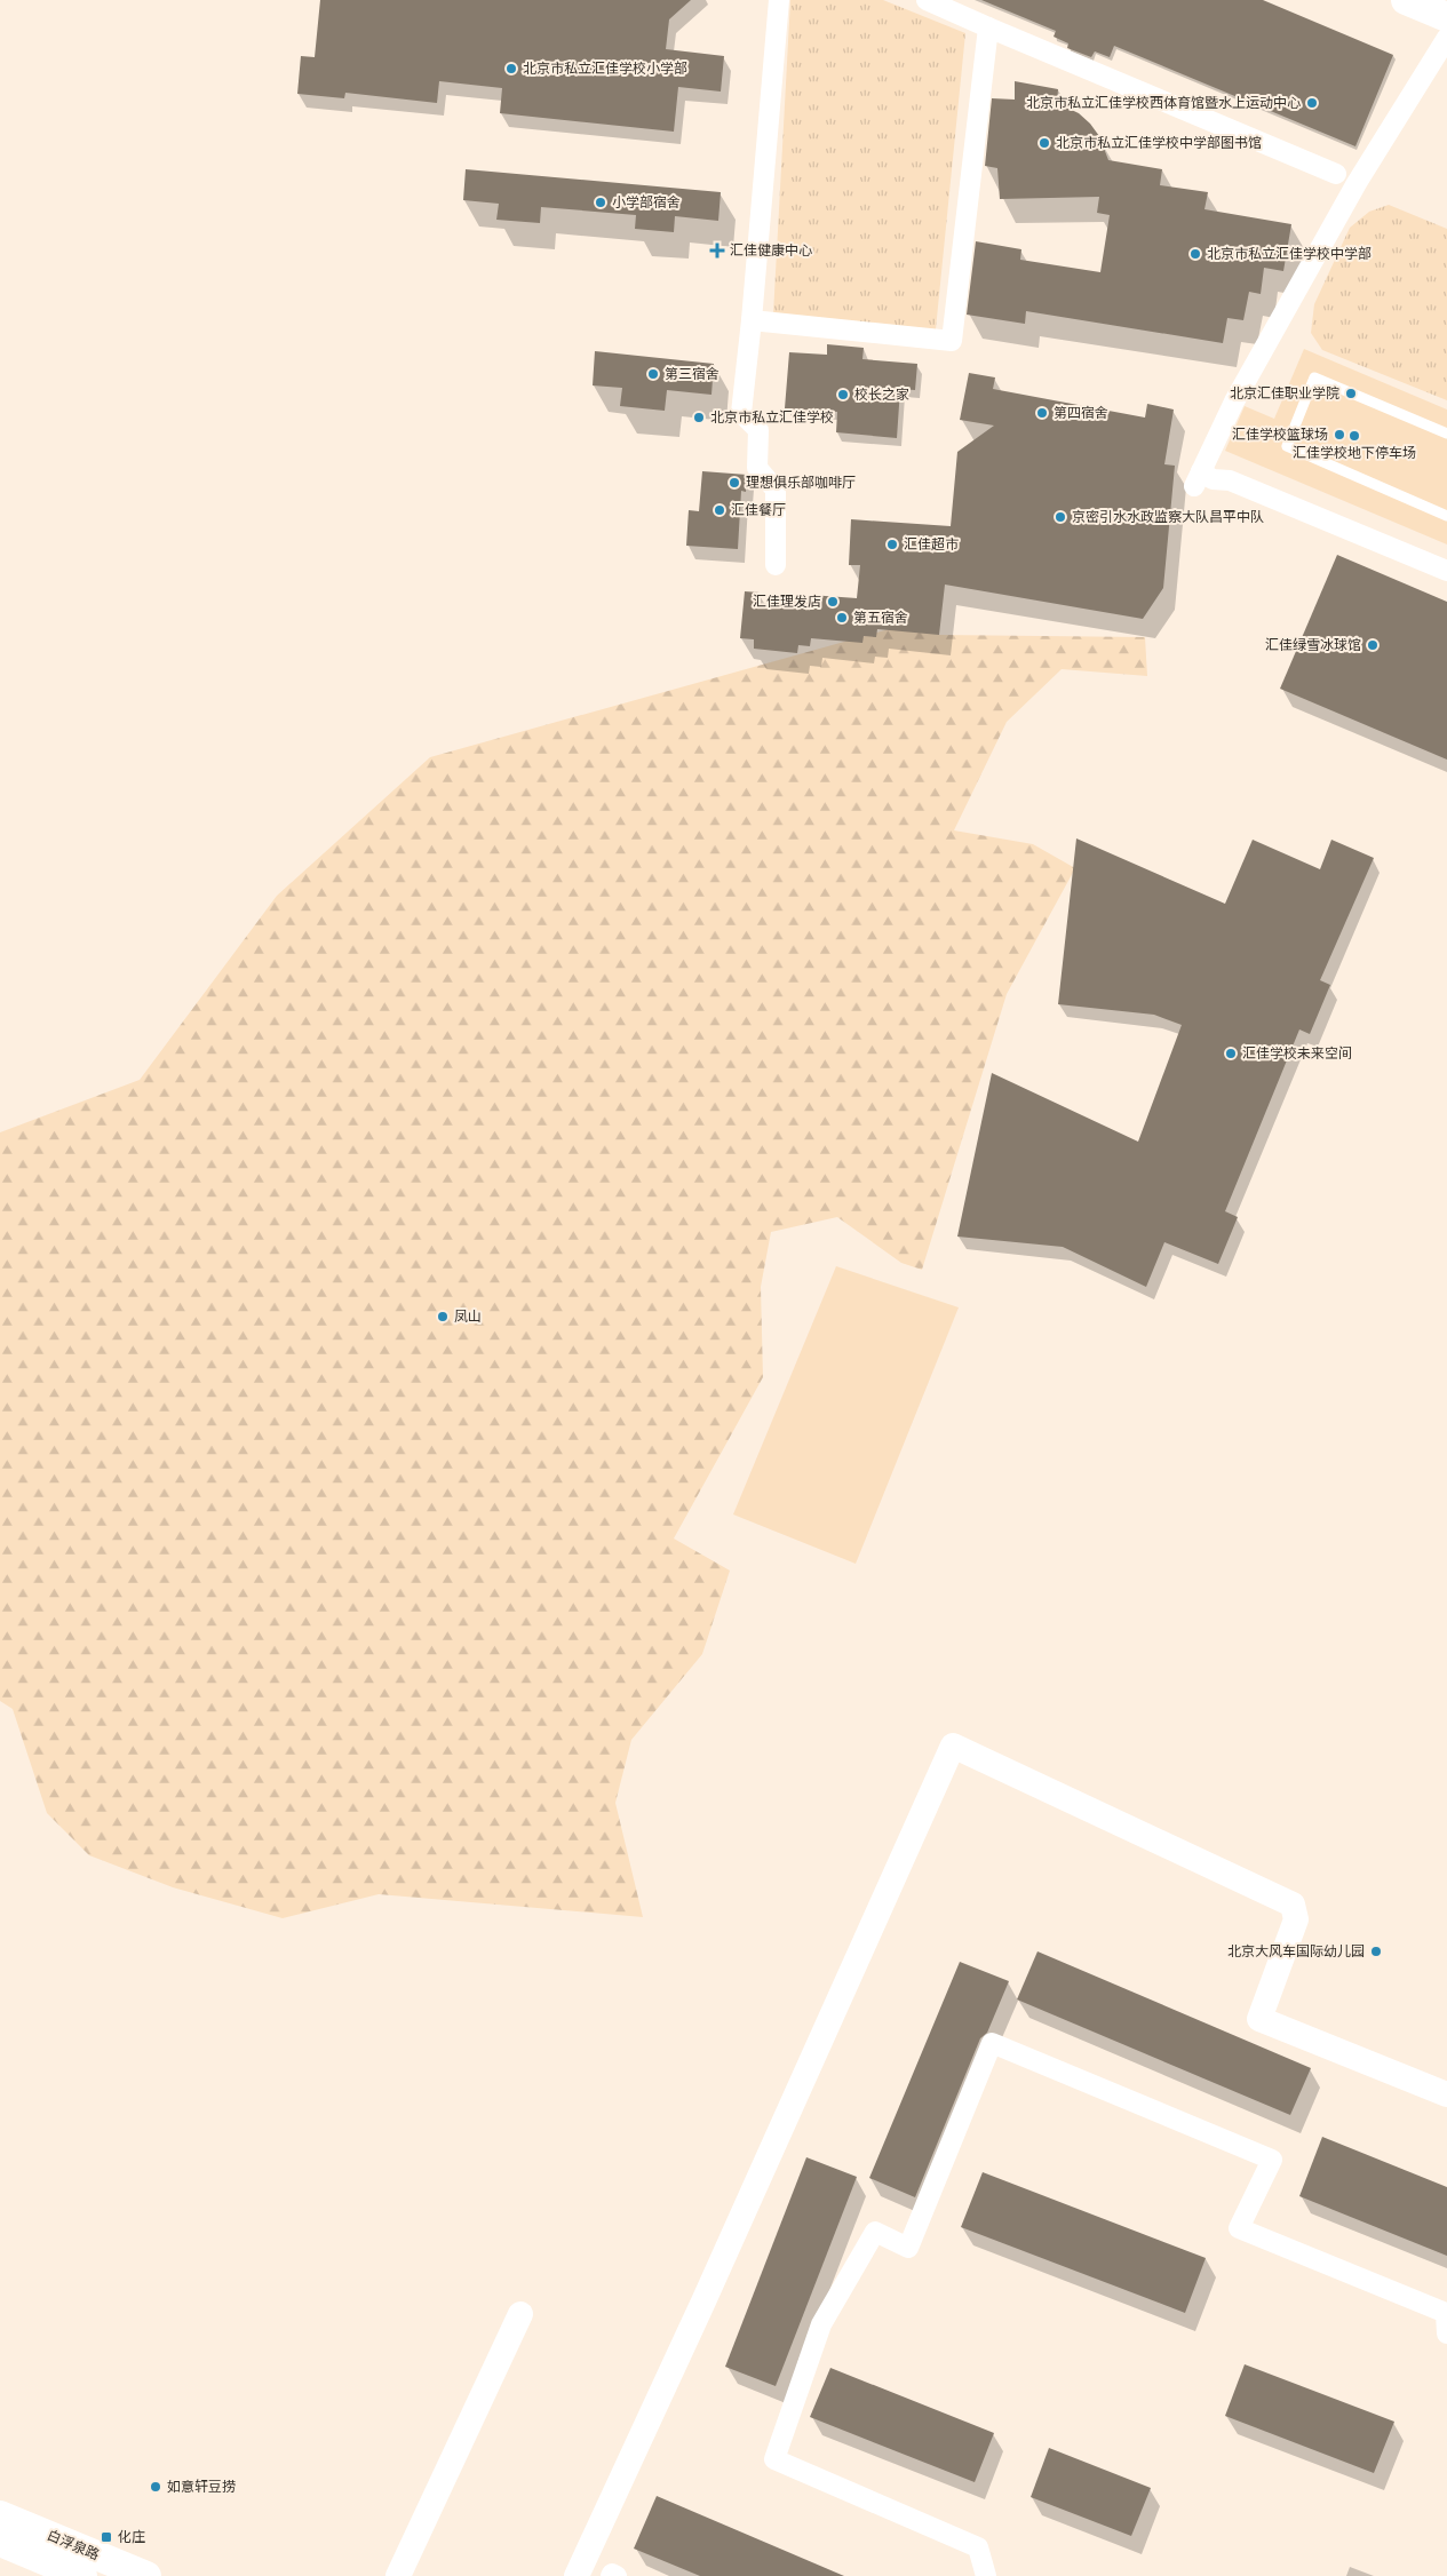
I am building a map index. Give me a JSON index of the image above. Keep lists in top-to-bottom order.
{
  "streets": {
    "main road": ["白浮泉路"]
  },
  "places": {
    "other": [
      "北京市私立汇佳学校小学部",
      "北京市私立汇佳学校西体育馆暨水上运动中心",
      "北京市私立汇佳学校中学部图书馆",
      "小学部宿舍",
      "北京市私立汇佳学校中学部",
      "第三宿舍",
      "北京汇佳职业学院",
      "校长之家",
      "第四宿舍",
      "北京市私立汇佳学校",
      "汇佳学校篮球场",
      "汇佳学校地下停车场",
      "理想俱乐部咖啡厅",
      "汇佳餐厅",
      "京密引水水政监察大队昌平中队",
      "汇佳超市",
      "汇佳理发店",
      "第五宿舍",
      "汇佳绿雪冰球馆",
      "汇佳学校未来空间",
      "凤山",
      "北京大风车国际幼儿园",
      "如意轩豆捞"
    ],
    "health": ["汇佳健康中心"],
    "transit": ["化庄"]
  }
}
